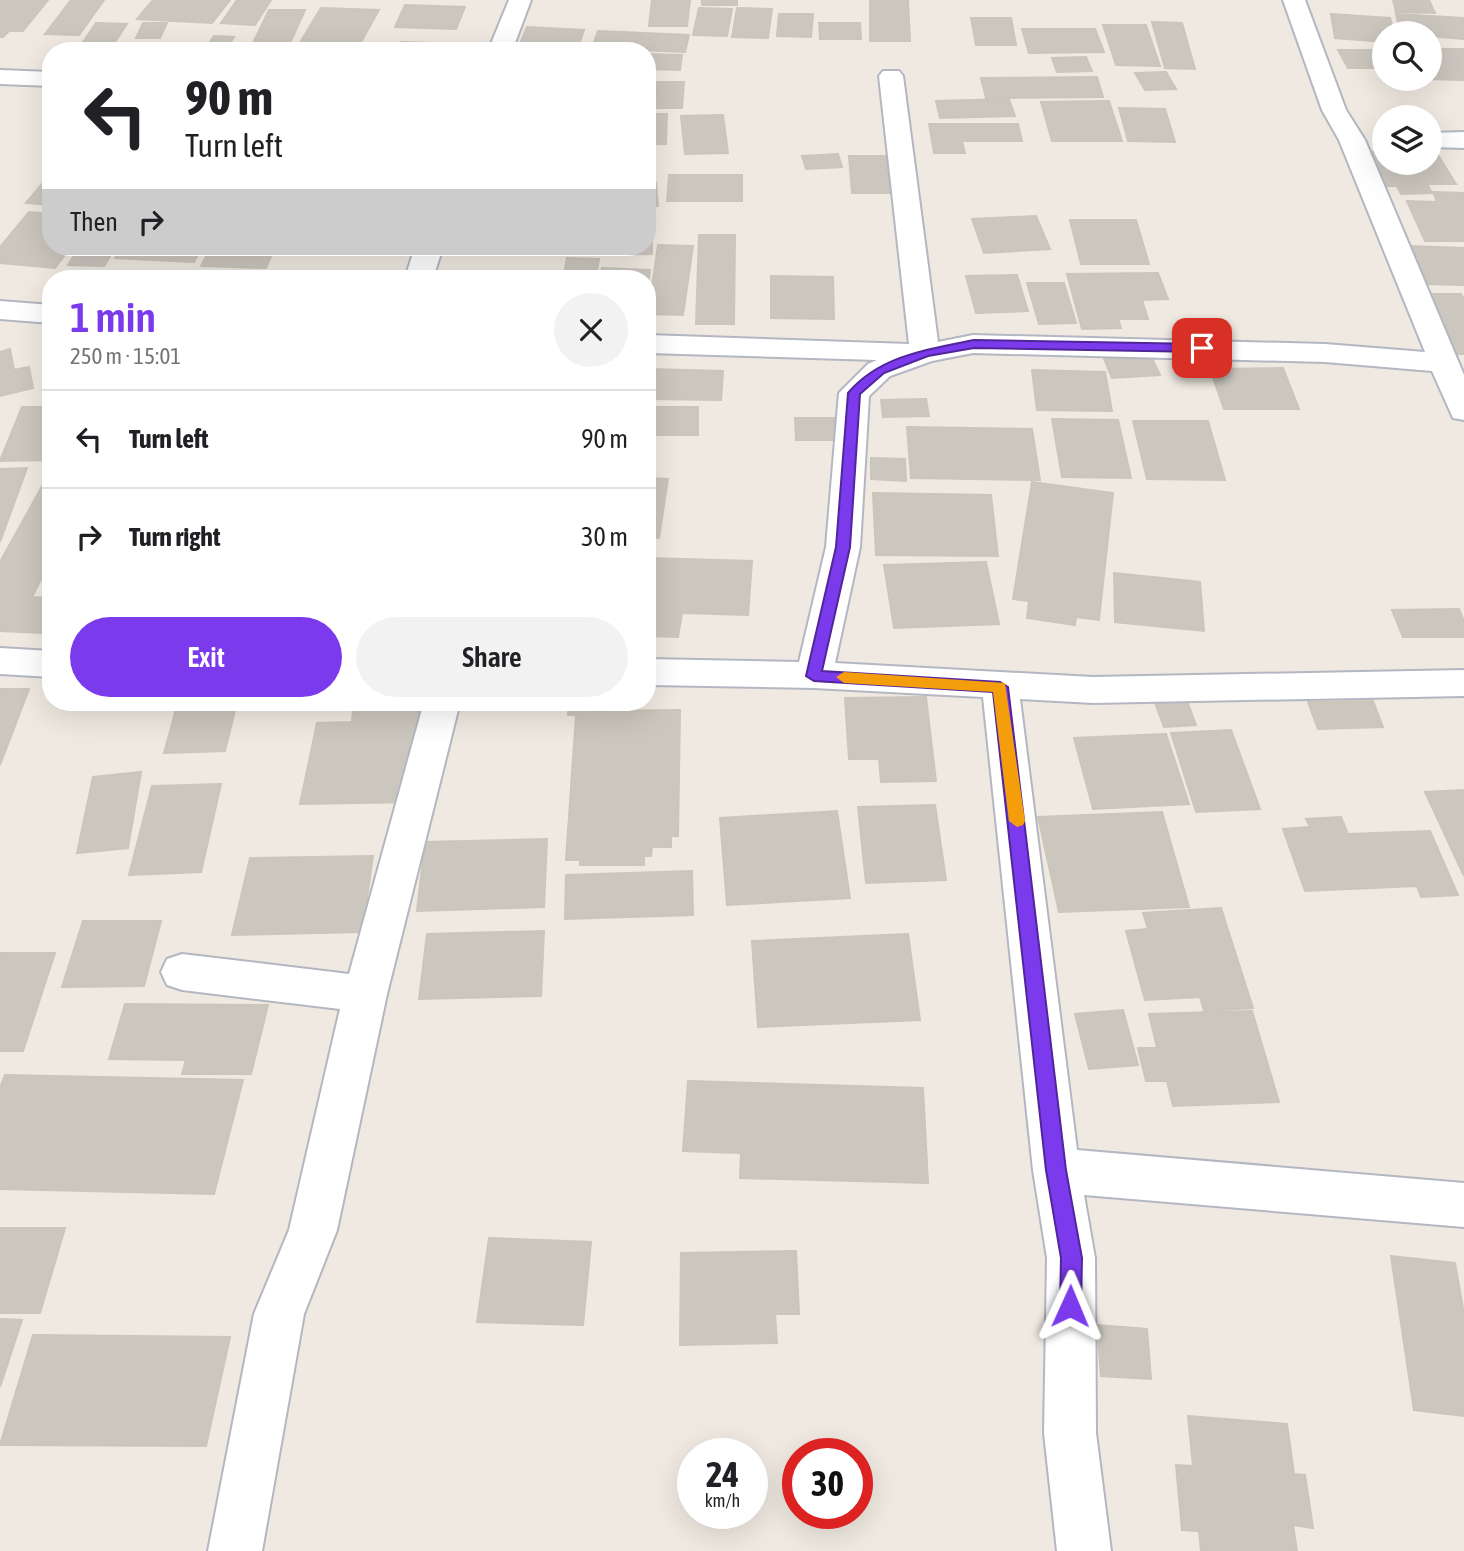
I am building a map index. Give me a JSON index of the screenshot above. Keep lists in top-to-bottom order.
{
  "page": {
    "turn": ["90 m", "Turn left"],
    "then": "Then",
    "heading": ["1 min", "250 m · 15:01"],
    "list": [
      {
        "name": "Turn left",
        "value": "90 m"
      },
      {
        "name": "Turn right",
        "value": "30 m"
      }
    ],
    "buttons": ["Exit", "Share"],
    "speed": "24 km/h",
    "limit": "30"
  }
}
